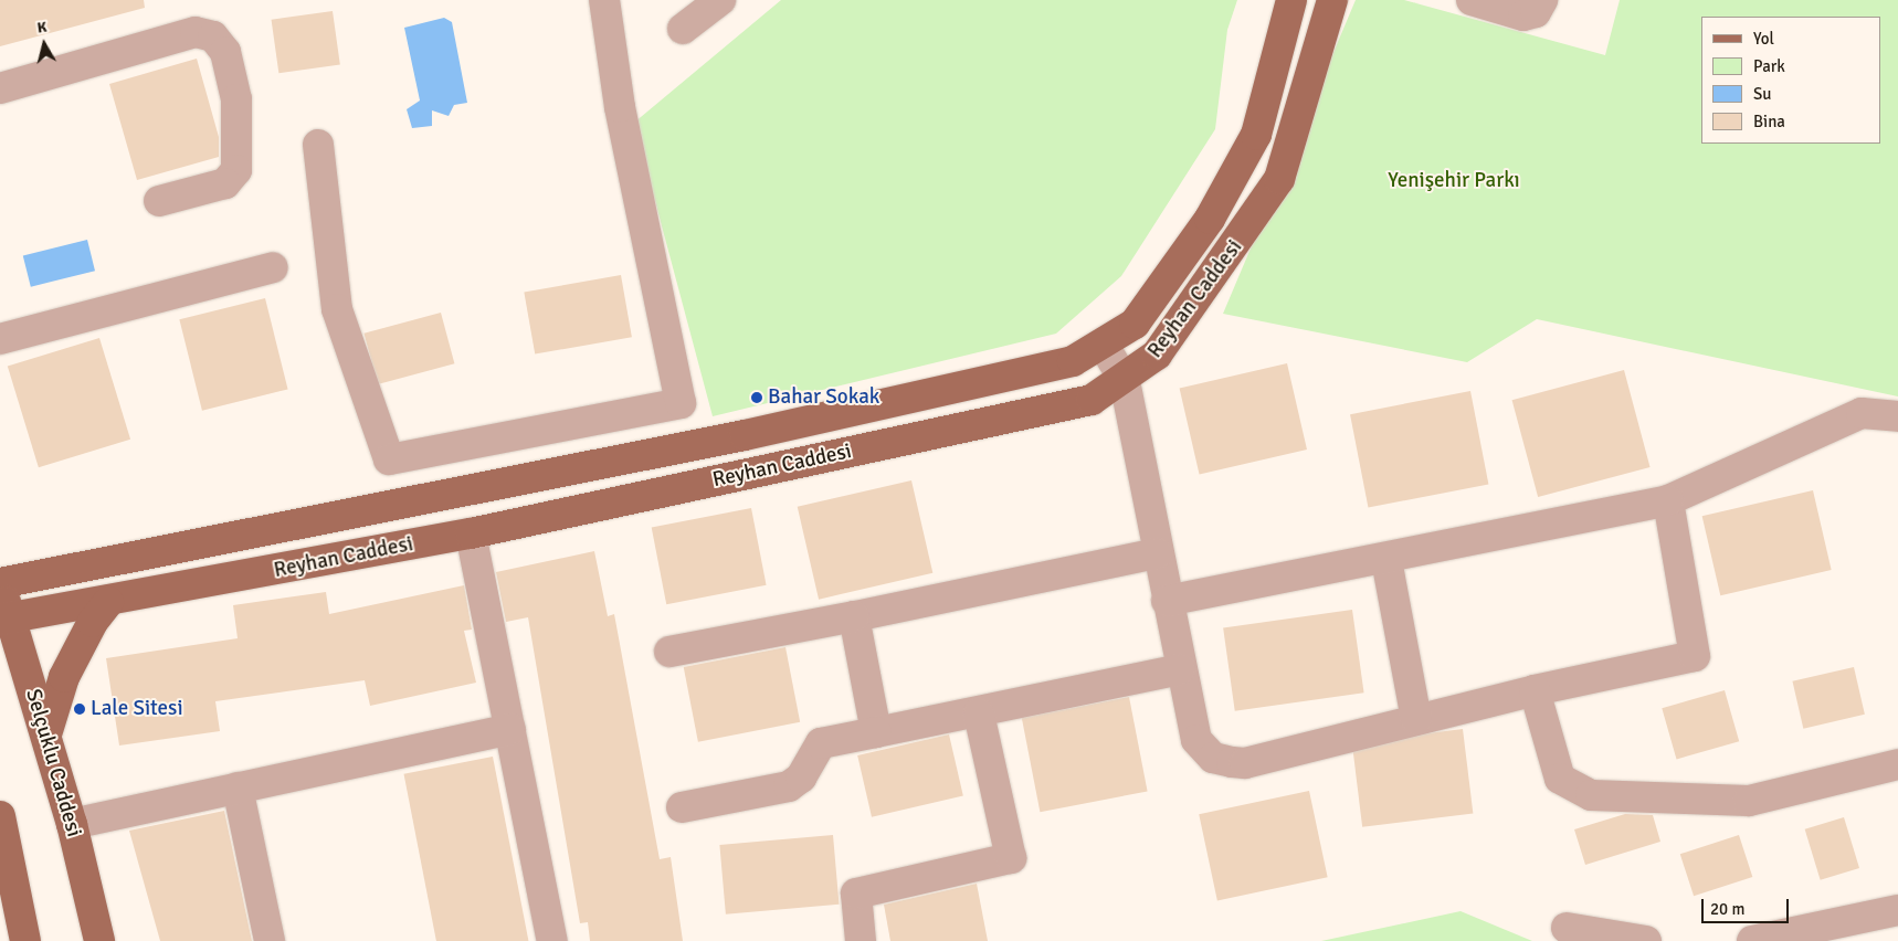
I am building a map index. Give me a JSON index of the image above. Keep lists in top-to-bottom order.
{
  "streets": {
    "main road": ["Reyhan Caddesi", "Selçuklu Caddesi"]
  },
  "crossings": [
    ["Reyhan Caddesi", "Selçuklu Caddesi"]
  ],
  "parks": ["Yenişehir Parkı"],
  "places": ["Bahar Sokak", "Lale Sitesi"],
  "legend": [
    "Yol",
    "Park",
    "Su",
    "Bina"
  ],
  "scale_bar": "20 m",
  "north": "top"
}
